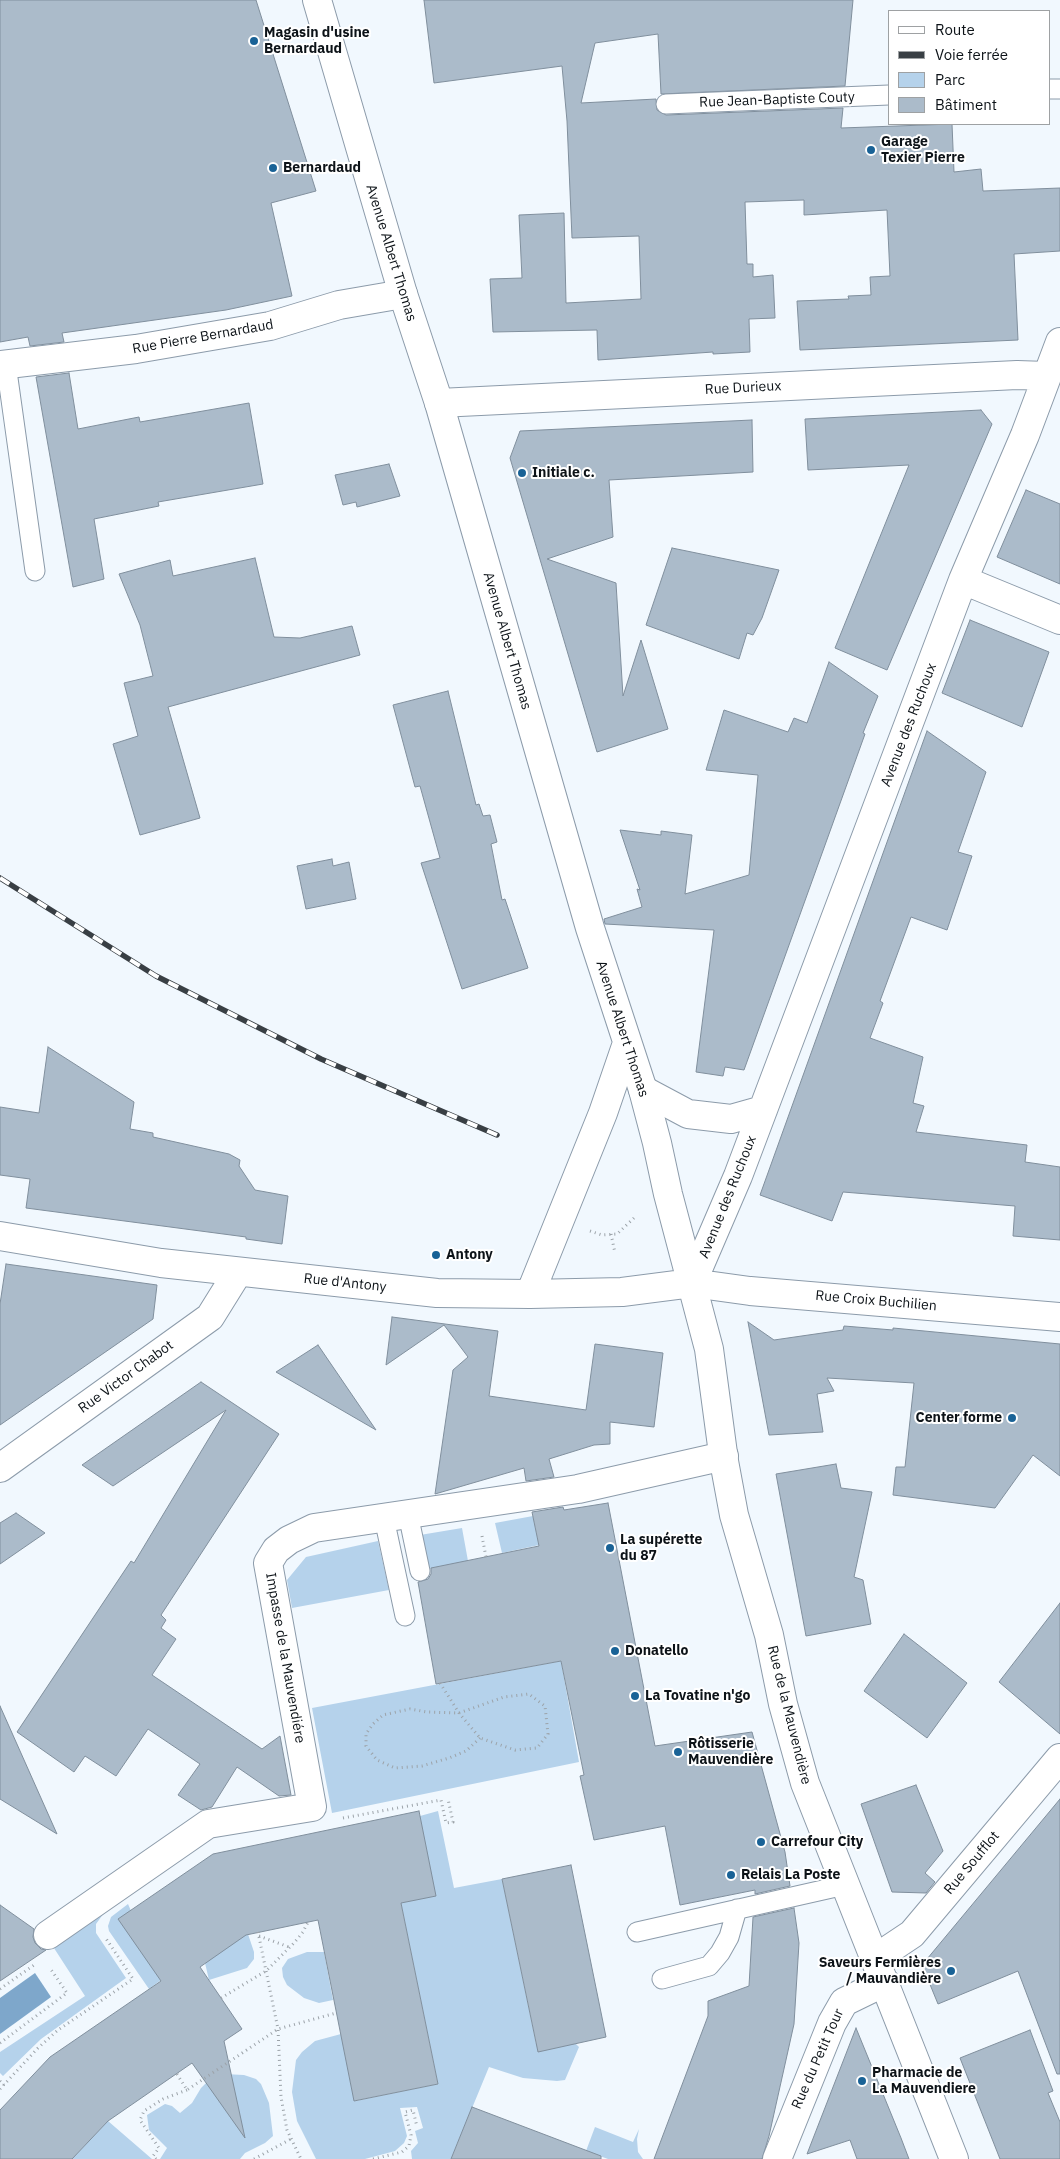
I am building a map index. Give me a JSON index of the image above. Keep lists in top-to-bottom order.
{
  "streets": {
    "street": [
      "Avenue Albert Thomas",
      "Rue Pierre Bernardaud",
      "Rue Durieux",
      "Avenue des Ruchoux",
      "Rue d'Antony",
      "Rue Croix Buchilien",
      "Rue Victor Chabot",
      "Impasse de la Mauvendiére",
      "Rue de la Mauvendière",
      "Rue Soufflot",
      "Rue du Petit Tour"
    ],
    "lane": ["Rue Jean-Baptiste Couty"]
  },
  "crossings": [
    ["Avenue Albert Thomas", "Rue Pierre Bernardaud"],
    ["Avenue Albert Thomas", "Rue Durieux"],
    ["Avenue Albert Thomas", "Avenue des Ruchoux"],
    ["Avenue Albert Thomas", "Rue d'Antony"],
    ["Avenue Albert Thomas", "Rue Croix Buchilien"],
    ["Avenue Albert Thomas", "Rue de la Mauvendière"],
    ["Rue Durieux", "Avenue des Ruchoux"],
    ["Avenue des Ruchoux", "Rue d'Antony"],
    ["Avenue des Ruchoux", "Rue Croix Buchilien"],
    ["Avenue des Ruchoux", "Rue de la Mauvendière"],
    ["Rue d'Antony", "Rue Croix Buchilien"],
    ["Rue d'Antony", "Rue Victor Chabot"],
    ["Rue d'Antony", "Rue de la Mauvendière"],
    ["Rue Croix Buchilien", "Rue de la Mauvendière"],
    ["Impasse de la Mauvendiére", "Rue de la Mauvendière"],
    ["Rue de la Mauvendière", "Rue Soufflot"],
    ["Rue de la Mauvendière", "Rue du Petit Tour"],
    ["Rue Soufflot", "Rue du Petit Tour"]
  ],
  "places": [
    "Magasin d'usine Bernardaud",
    "Garage Texier Pierre",
    "Bernardaud",
    "Initiale c.",
    "Antony",
    "Center forme",
    "La supérette du 87",
    "Donatello",
    "La Tovatine n'go",
    "Rôtisserie Mauvendière",
    "Carrefour City",
    "Relais La Poste",
    "Saveurs Fermières / Mauvandière",
    "Pharmacie de La Mauvendiere"
  ],
  "legend": [
    "Route",
    "Voie ferrée",
    "Parc",
    "Bâtiment"
  ]
}
